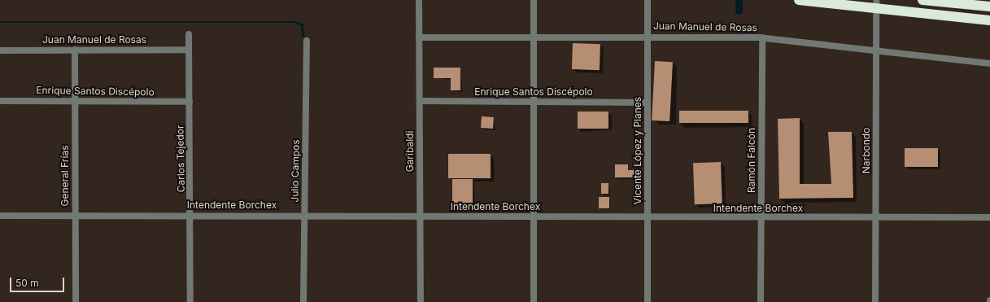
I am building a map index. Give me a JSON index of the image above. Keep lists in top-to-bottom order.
{
  "streets": {
    "street": [
      "Juan Manuel de Rosas",
      "Enrique Santos Discépolo",
      "Vicente López y Planes",
      "Narbondo",
      "Garibaldi",
      "Carlos Tejedor",
      "Ramón Falcón",
      "Julio Campos",
      "General Frías",
      "Intendente Borchex"
    ]
  },
  "crossings": [
    ["Juan Manuel de Rosas", "Vicente López y Planes"],
    ["Juan Manuel de Rosas", "Narbondo"],
    ["Juan Manuel de Rosas", "Garibaldi"],
    ["Juan Manuel de Rosas", "Carlos Tejedor"],
    ["Juan Manuel de Rosas", "Ramón Falcón"],
    ["Juan Manuel de Rosas", "General Frías"],
    ["Enrique Santos Discépolo", "Vicente López y Planes"],
    ["Enrique Santos Discépolo", "Garibaldi"],
    ["Enrique Santos Discépolo", "Carlos Tejedor"],
    ["Enrique Santos Discépolo", "General Frías"],
    ["Vicente López y Planes", "Intendente Borchex"],
    ["Narbondo", "Intendente Borchex"],
    ["Garibaldi", "Intendente Borchex"],
    ["Carlos Tejedor", "Intendente Borchex"],
    ["Ramón Falcón", "Intendente Borchex"],
    ["Julio Campos", "Intendente Borchex"],
    ["General Frías", "Intendente Borchex"]
  ],
  "scale_bar": "50 m"
}
